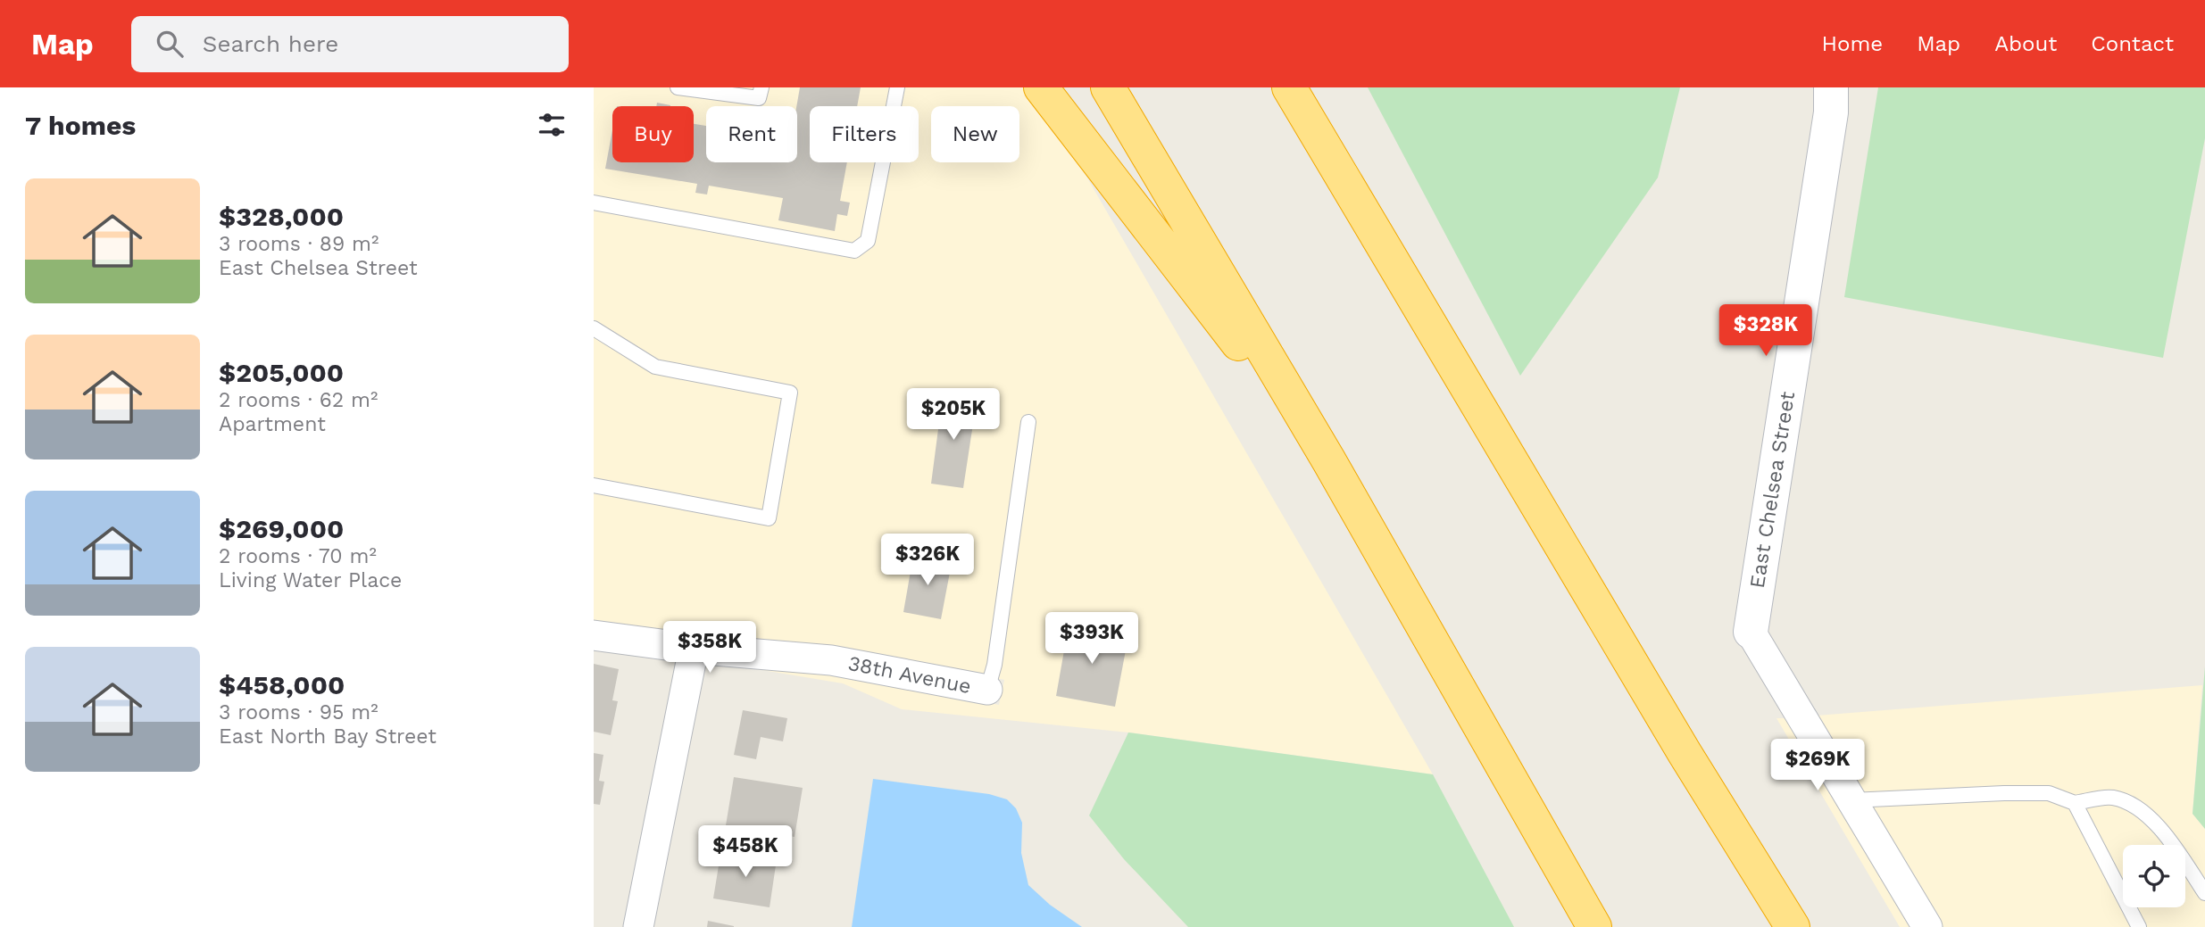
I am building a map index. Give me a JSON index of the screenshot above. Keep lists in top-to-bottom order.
{
  "streets": {
    "street": ["East Chelsea Street", "38th Avenue"]
  },
  "page": {
    "header": "Map",
    "search": "Search here",
    "nav": [
      "Home",
      "Map",
      "About",
      "Contact"
    ],
    "heading": "7 homes",
    "chip": [
      "Buy",
      "Rent",
      "Filters",
      "New"
    ],
    "list": [
      {
        "name": "$328,000",
        "note": "3 rooms · 89 m² · East Chelsea Street"
      },
      {
        "name": "$205,000",
        "note": "2 rooms · 62 m² · Apartment"
      },
      {
        "name": "$269,000",
        "note": "2 rooms · 70 m² · Living Water Place"
      },
      {
        "name": "$458,000",
        "note": "3 rooms · 95 m² · East North Bay Street"
      }
    ],
    "price": [
      "$328K",
      "$205K",
      "$326K",
      "$393K",
      "$358K",
      "$269K",
      "$458K"
    ]
  }
}
